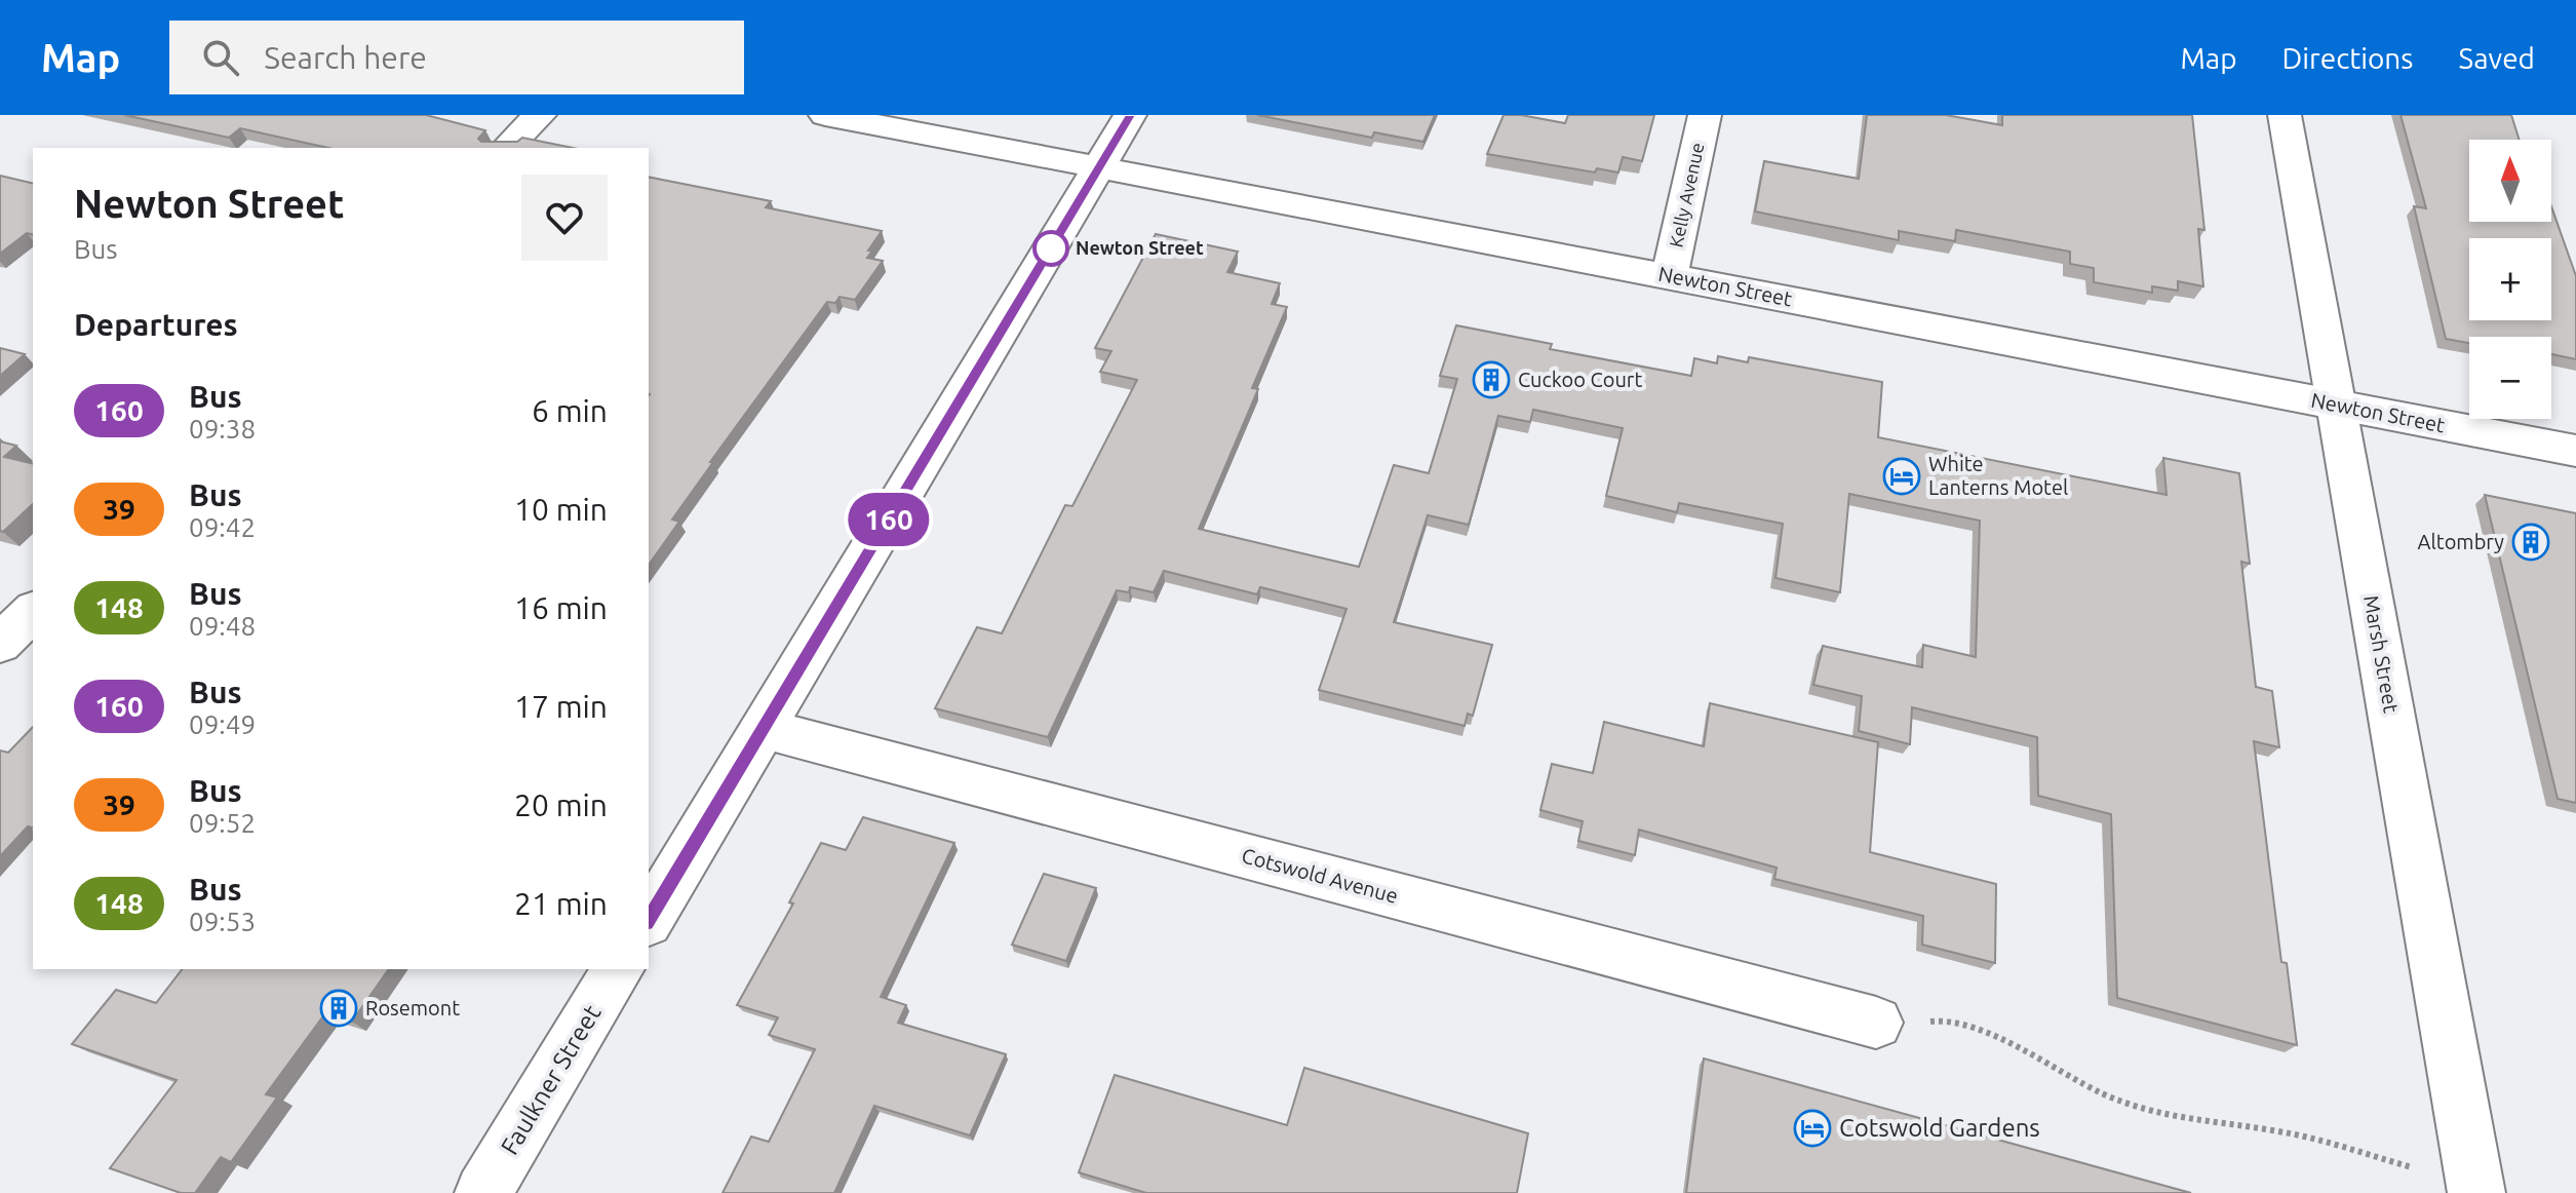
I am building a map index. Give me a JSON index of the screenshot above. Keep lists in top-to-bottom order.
{
  "streets": {
    "street": [
      "Kelly Avenue",
      "Newton Street",
      "Marsh Street",
      "Cotswold Avenue",
      "Faulkner Street"
    ]
  },
  "crossings": [
    ["Kelly Avenue", "Newton Street"],
    ["Newton Street", "Marsh Street"]
  ],
  "places": {
    "other": ["Newton Street"],
    "building": ["Cuckoo Court", "Altombry", "Rosemont"],
    "hotel": ["White Lanterns Motel", "Cotswold Gardens"]
  },
  "lines": ["bus line 160"],
  "north": "top",
  "page": {
    "header": "Map",
    "search": "Search here",
    "nav": ["Map", "Directions", "Saved"],
    "on_map": "160",
    "map_buttons": ["+", "−"],
    "heading": [
      ["Newton Street", "Bus"],
      "Departures"
    ],
    "list": [
      {
        "mark": "160",
        "name": "Bus",
        "note": "09:38",
        "value": "6 min"
      },
      {
        "mark": "39",
        "name": "Bus",
        "note": "09:42",
        "value": "10 min"
      },
      {
        "mark": "148",
        "name": "Bus",
        "note": "09:48",
        "value": "16 min"
      },
      {
        "mark": "160",
        "name": "Bus",
        "note": "09:49",
        "value": "17 min"
      },
      {
        "mark": "39",
        "name": "Bus",
        "note": "09:52",
        "value": "20 min"
      },
      {
        "mark": "148",
        "name": "Bus",
        "note": "09:53",
        "value": "21 min"
      }
    ]
  }
}
